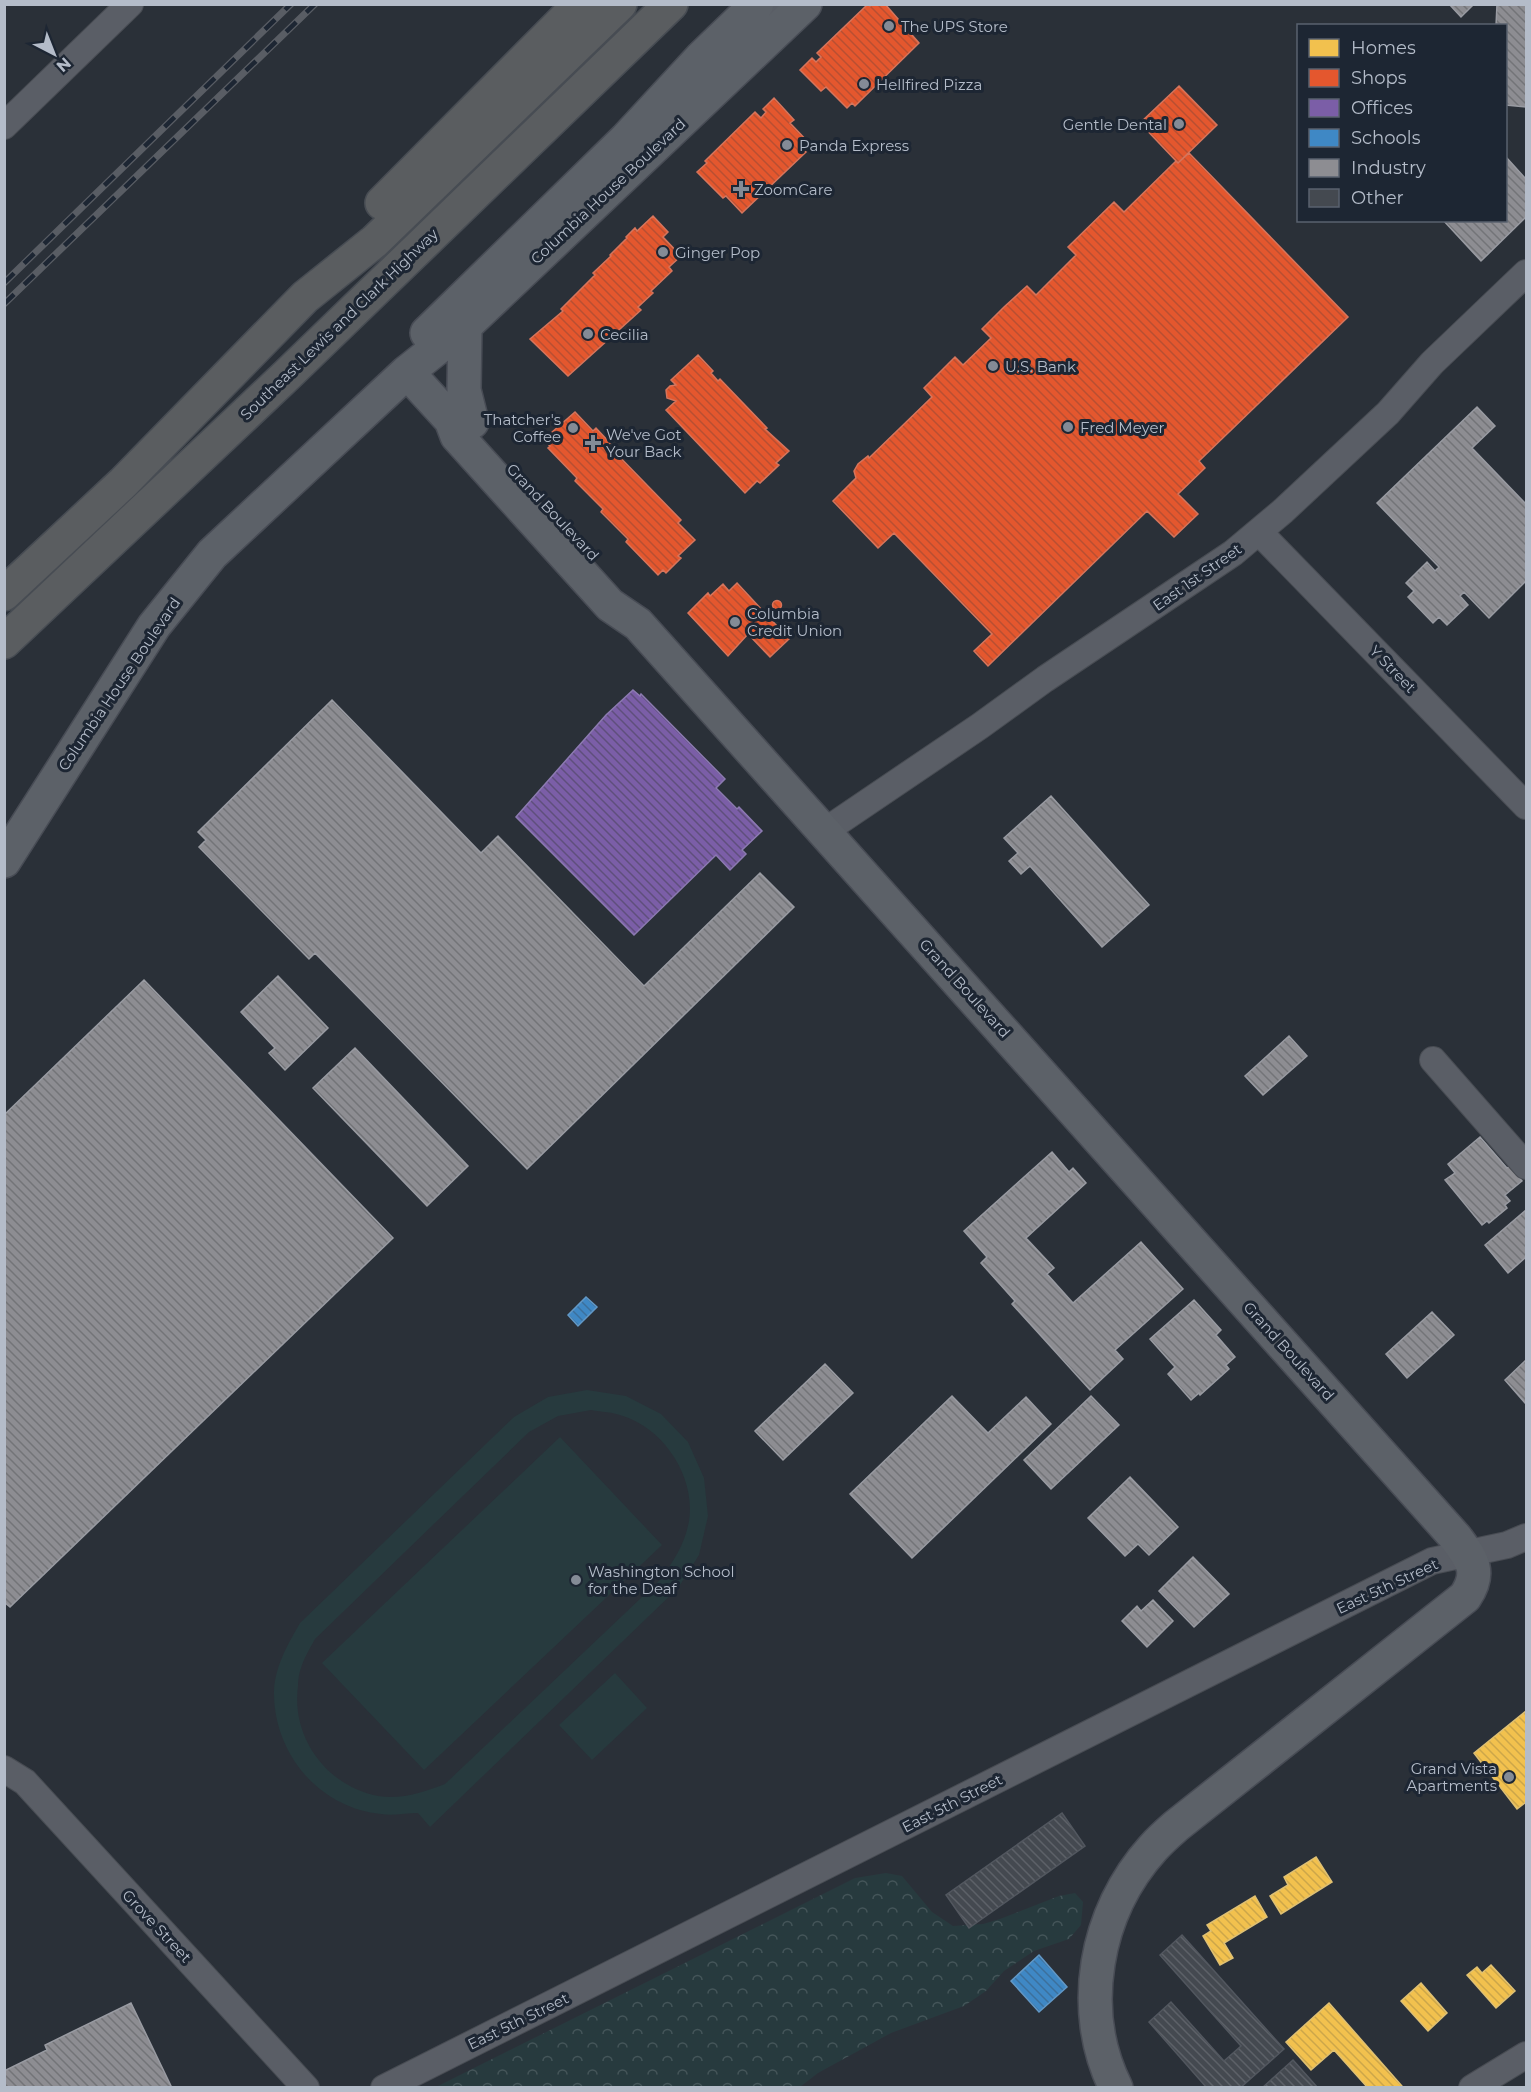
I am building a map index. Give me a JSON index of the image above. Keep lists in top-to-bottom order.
{
  "streets": {
    "highway": ["Southeast Lewis and Clark Highway"],
    "main road": ["Columbia House Boulevard", "Grand Boulevard"],
    "street": [
      "East 1st Street",
      "Y Street",
      "East 5th Street",
      "Grove Street"
    ]
  },
  "crossings": [
    ["Columbia House Boulevard", "Grand Boulevard"],
    ["Grand Boulevard", "East 1st Street"],
    ["Grand Boulevard", "East 5th Street"],
    ["East 1st Street", "Y Street"]
  ],
  "places": {
    "other": [
      "The UPS Store",
      "Hellfired Pizza",
      "Gentle Dental",
      "Panda Express",
      "Ginger Pop",
      "Cecilia",
      "U.S. Bank",
      "Fred Meyer",
      "Thatcher's Coffee",
      "Columbia Credit Union",
      "Washington School for the Deaf",
      "Grand Vista Apartments"
    ],
    "health": ["ZoomCare", "We've Got Your Back"]
  },
  "legend": [
    "Homes",
    "Shops",
    "Offices",
    "Schools",
    "Industry",
    "Other"
  ],
  "north": "bottom right"
}
